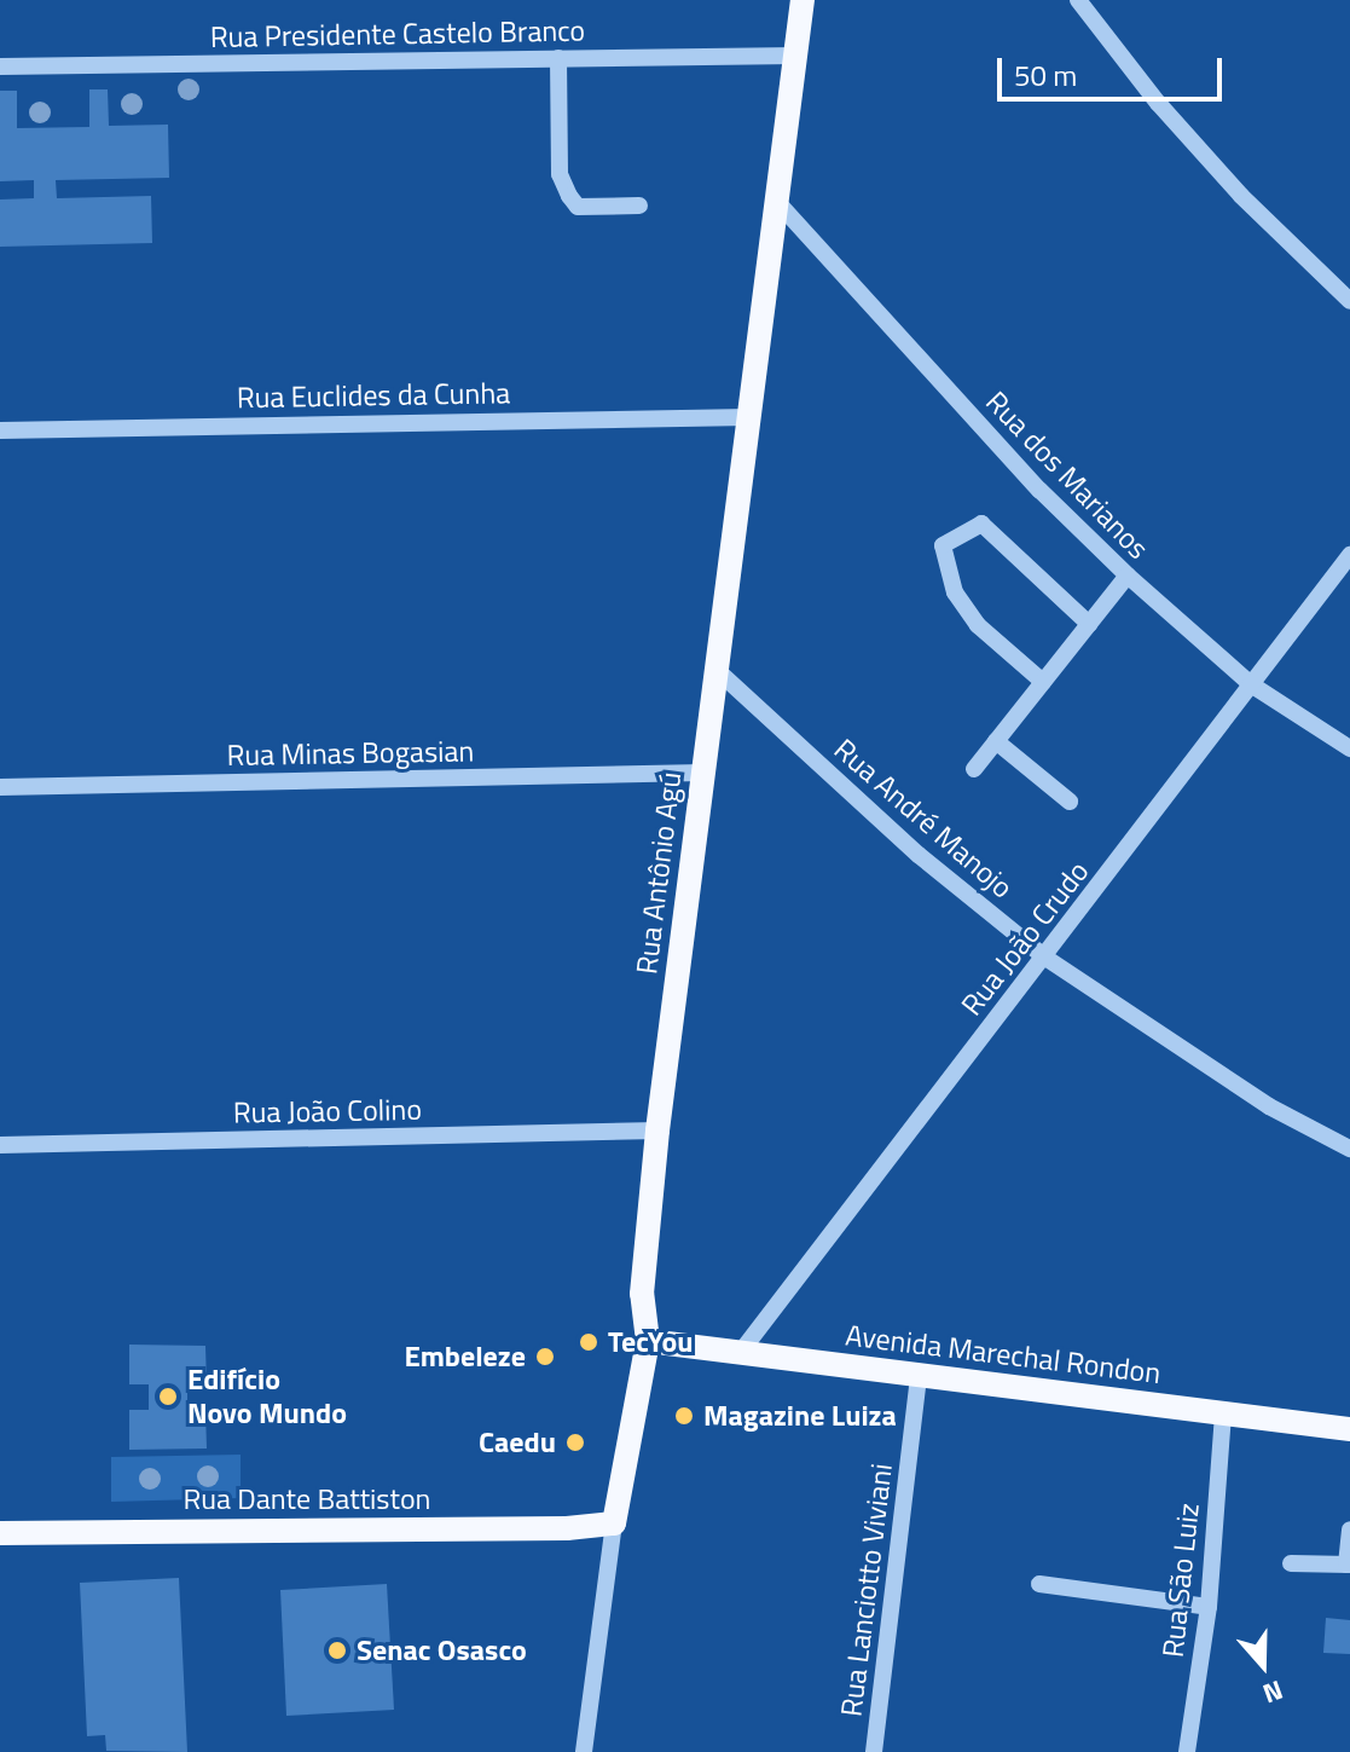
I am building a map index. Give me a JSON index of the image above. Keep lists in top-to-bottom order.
{
  "streets": {
    "main road": ["Rua Antônio Agú", "Avenida Marechal Rondon", "Rua Dante Battiston"],
    "street": [
      "Rua Presidente Castelo Branco",
      "Rua Euclides da Cunha",
      "Rua dos Marianos",
      "Rua Minas Bogasian",
      "Rua André Manojo",
      "Rua João Crudo",
      "Rua João Colino",
      "Rua São Luiz",
      "Rua Lanciotto Viviani"
    ]
  },
  "crossings": [
    ["Rua Presidente Castelo Branco", "Rua Antônio Agú"],
    ["Rua Euclides da Cunha", "Rua Antônio Agú"],
    ["Rua dos Marianos", "Rua Antônio Agú"],
    ["Rua dos Marianos", "Rua João Crudo"],
    ["Rua Minas Bogasian", "Rua Antônio Agú"],
    ["Rua André Manojo", "Rua Antônio Agú"],
    ["Rua André Manojo", "Rua João Crudo"],
    ["Rua Antônio Agú", "Rua João Colino"],
    ["Rua Antônio Agú", "Avenida Marechal Rondon"],
    ["Rua Antônio Agú", "Rua Dante Battiston"],
    ["Rua João Crudo", "Avenida Marechal Rondon"],
    ["Avenida Marechal Rondon", "Rua São Luiz"],
    ["Avenida Marechal Rondon", "Rua Lanciotto Viviani"]
  ],
  "places": [
    "TecYou",
    "Embeleze",
    "Edifício Novo Mundo",
    "Magazine Luiza",
    "Caedu",
    "Senac Osasco"
  ],
  "scale_bar": "50 m",
  "north": "bottom"
}
